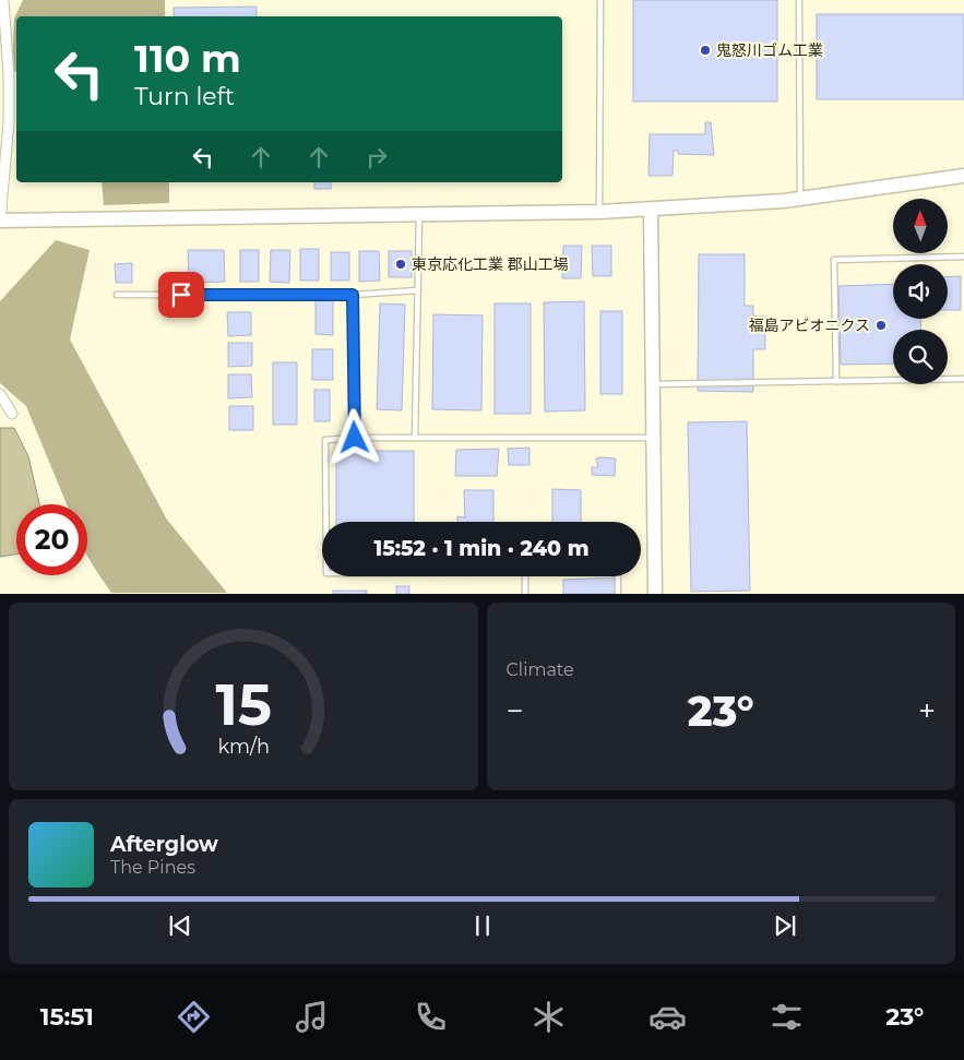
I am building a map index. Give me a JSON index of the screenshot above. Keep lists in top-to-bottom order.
{
  "places": ["鬼怒川ゴム工業", "東京応化工業 郡山工場", "福島アビオニクス"],
  "north": "top",
  "page": {
    "turn": ["110 m", "Turn left"],
    "limit": "20",
    "trip": "15:52 · 1 min · 240 m",
    "tile": "Climate",
    "heat": ["−", "23°", "+"],
    "song": ["Afterglow", "The Pines"],
    "tabs": ["15:51", "23°"],
    "gauge": ["15", "km/h"]
  }
}
